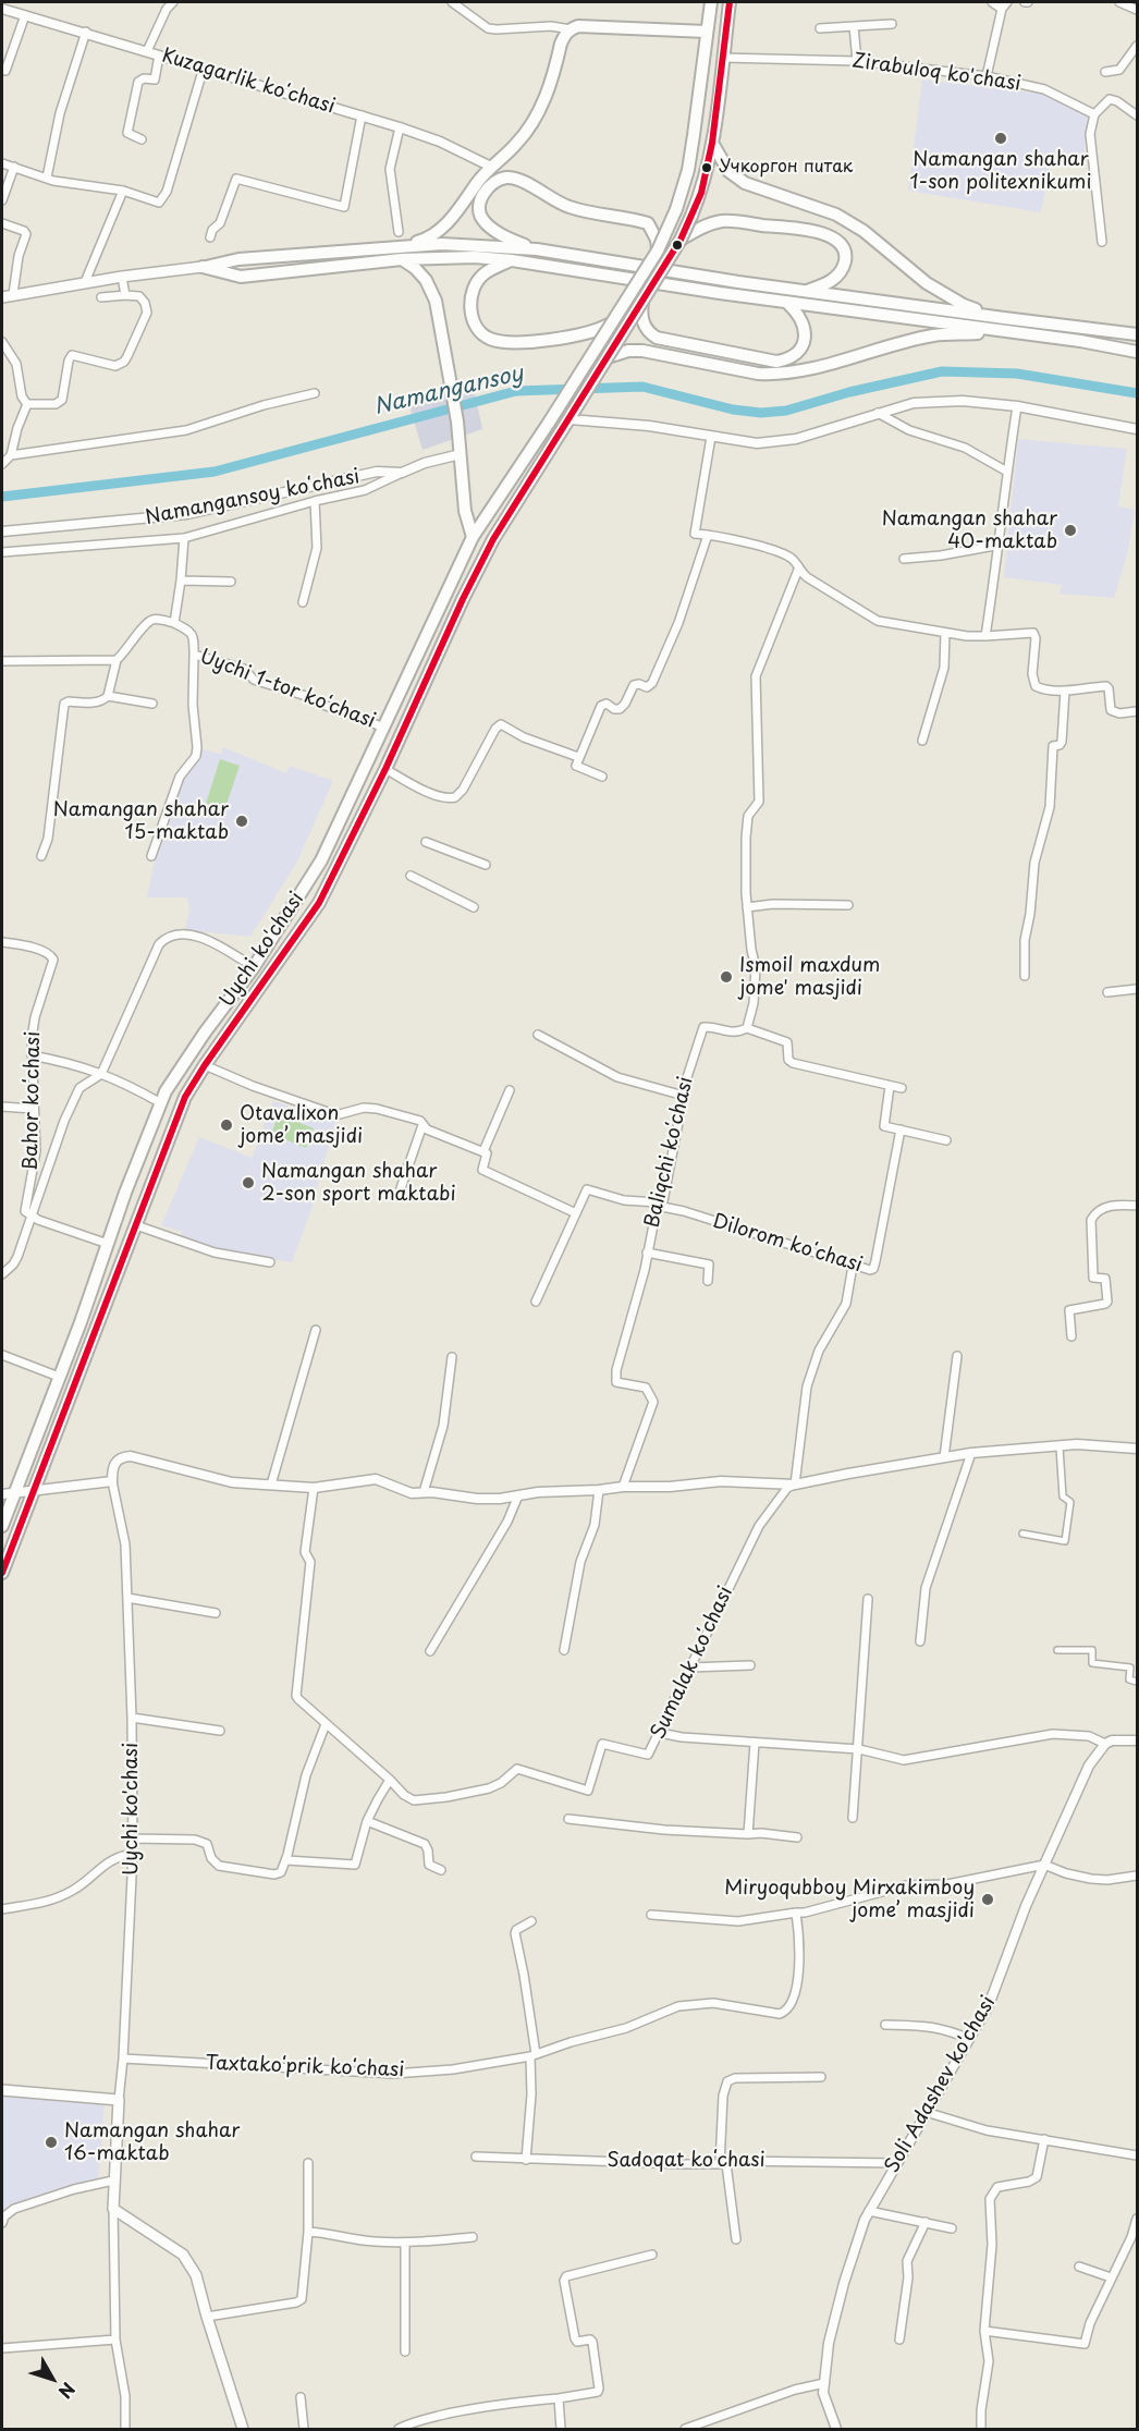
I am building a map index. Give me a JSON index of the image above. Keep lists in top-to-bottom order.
{
  "streets": {
    "main road": ["Uychi ko'chasi"],
    "street": [
      "Zirabuloq ko'chasi",
      "Kuzagarlik koʻchasi",
      "Namangansoy koʻchasi",
      "Uychi 1-tor koʻchasi",
      "Bahor koʻchasi",
      "Baliqchi koʻchasi",
      "Dilorom koʻchasi",
      "Sumalak koʻchasi",
      "Taxtakoʻprik koʻchasi",
      "Soli Adashev ko'chasi",
      "Sadoqat koʻchasi"
    ]
  },
  "crossings": [
    ["Zirabuloq ko'chasi", "Uychi ko'chasi"],
    ["Uychi 1-tor koʻchasi", "Uychi ko'chasi"],
    ["Uychi ko'chasi", "Taxtakoʻprik koʻchasi"],
    ["Baliqchi koʻchasi", "Dilorom koʻchasi"],
    ["Soli Adashev ko'chasi", "Sadoqat koʻchasi"]
  ],
  "water": ["Namangansoy"],
  "places": [
    "Namangan shahar 1-son politexnikumi",
    "Учкоргон питак",
    "Namangan shahar 40-maktab",
    "Namangan shahar 15-maktab",
    "Ismoil maxdum jome' masjidi",
    "Otavalixon jome’ masjidi",
    "Namangan shahar 2-son sport maktabi",
    "Miryoqubboy Mirxakimboy jome’ masjidi",
    "Namangan shahar 16-maktab"
  ],
  "north": "bottom right"
}
